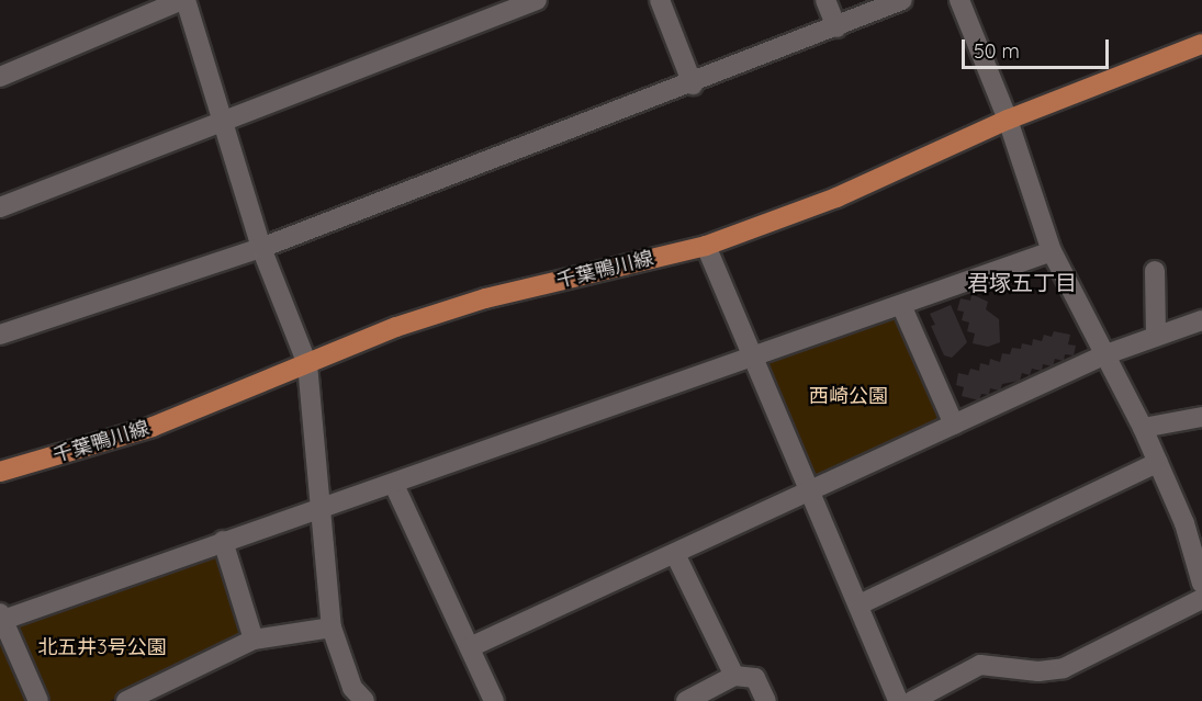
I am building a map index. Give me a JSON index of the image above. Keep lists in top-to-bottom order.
{
  "streets": {
    "main road": ["千葉鴨川線"]
  },
  "districts": ["君塚五丁目"],
  "parks": ["西崎公園", "北五井3号公園"],
  "scale_bar": "50 m"
}
